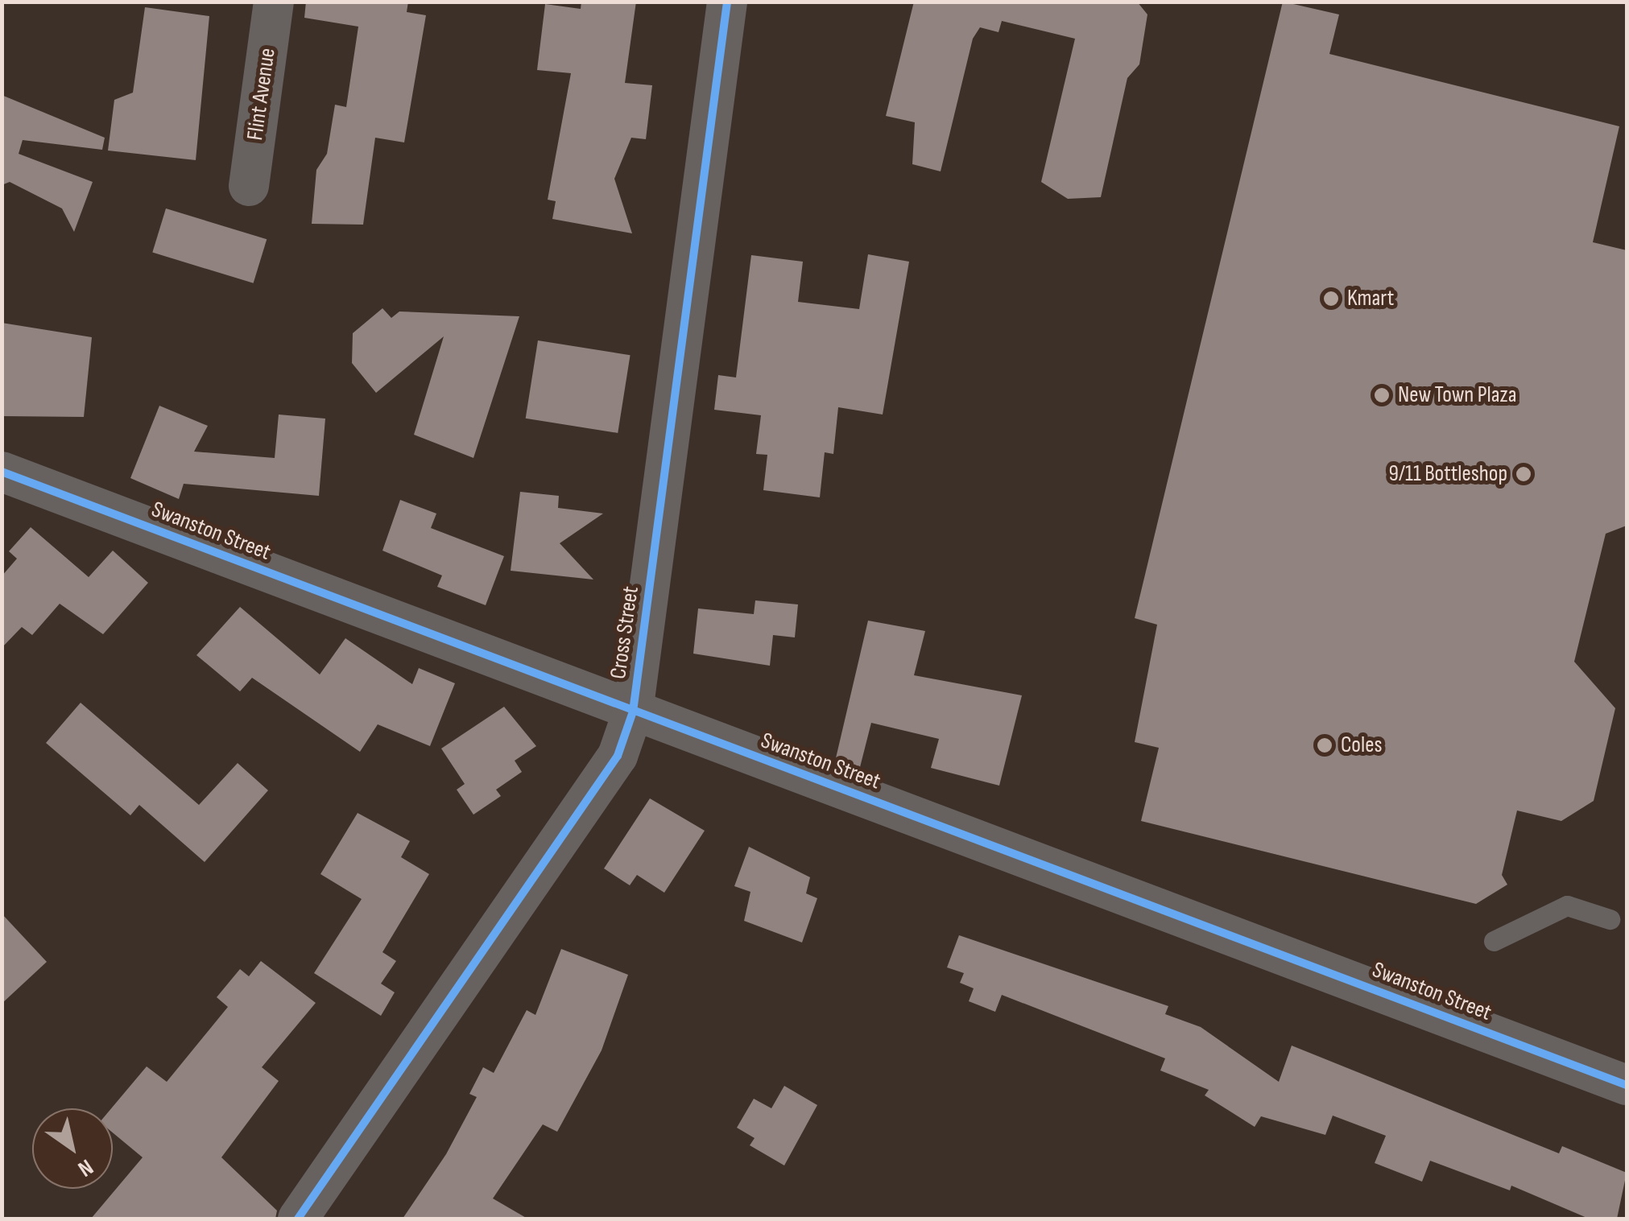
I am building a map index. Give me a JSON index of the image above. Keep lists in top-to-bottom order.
{
  "streets": {
    "street": ["Flint Avenue", "Swanston Street", "Cross Street"]
  },
  "crossings": [
    ["Swanston Street", "Cross Street"]
  ],
  "places": [
    "Kmart",
    "New Town Plaza",
    "9/11 Bottleshop",
    "Coles"
  ],
  "north": "bottom right"
}
